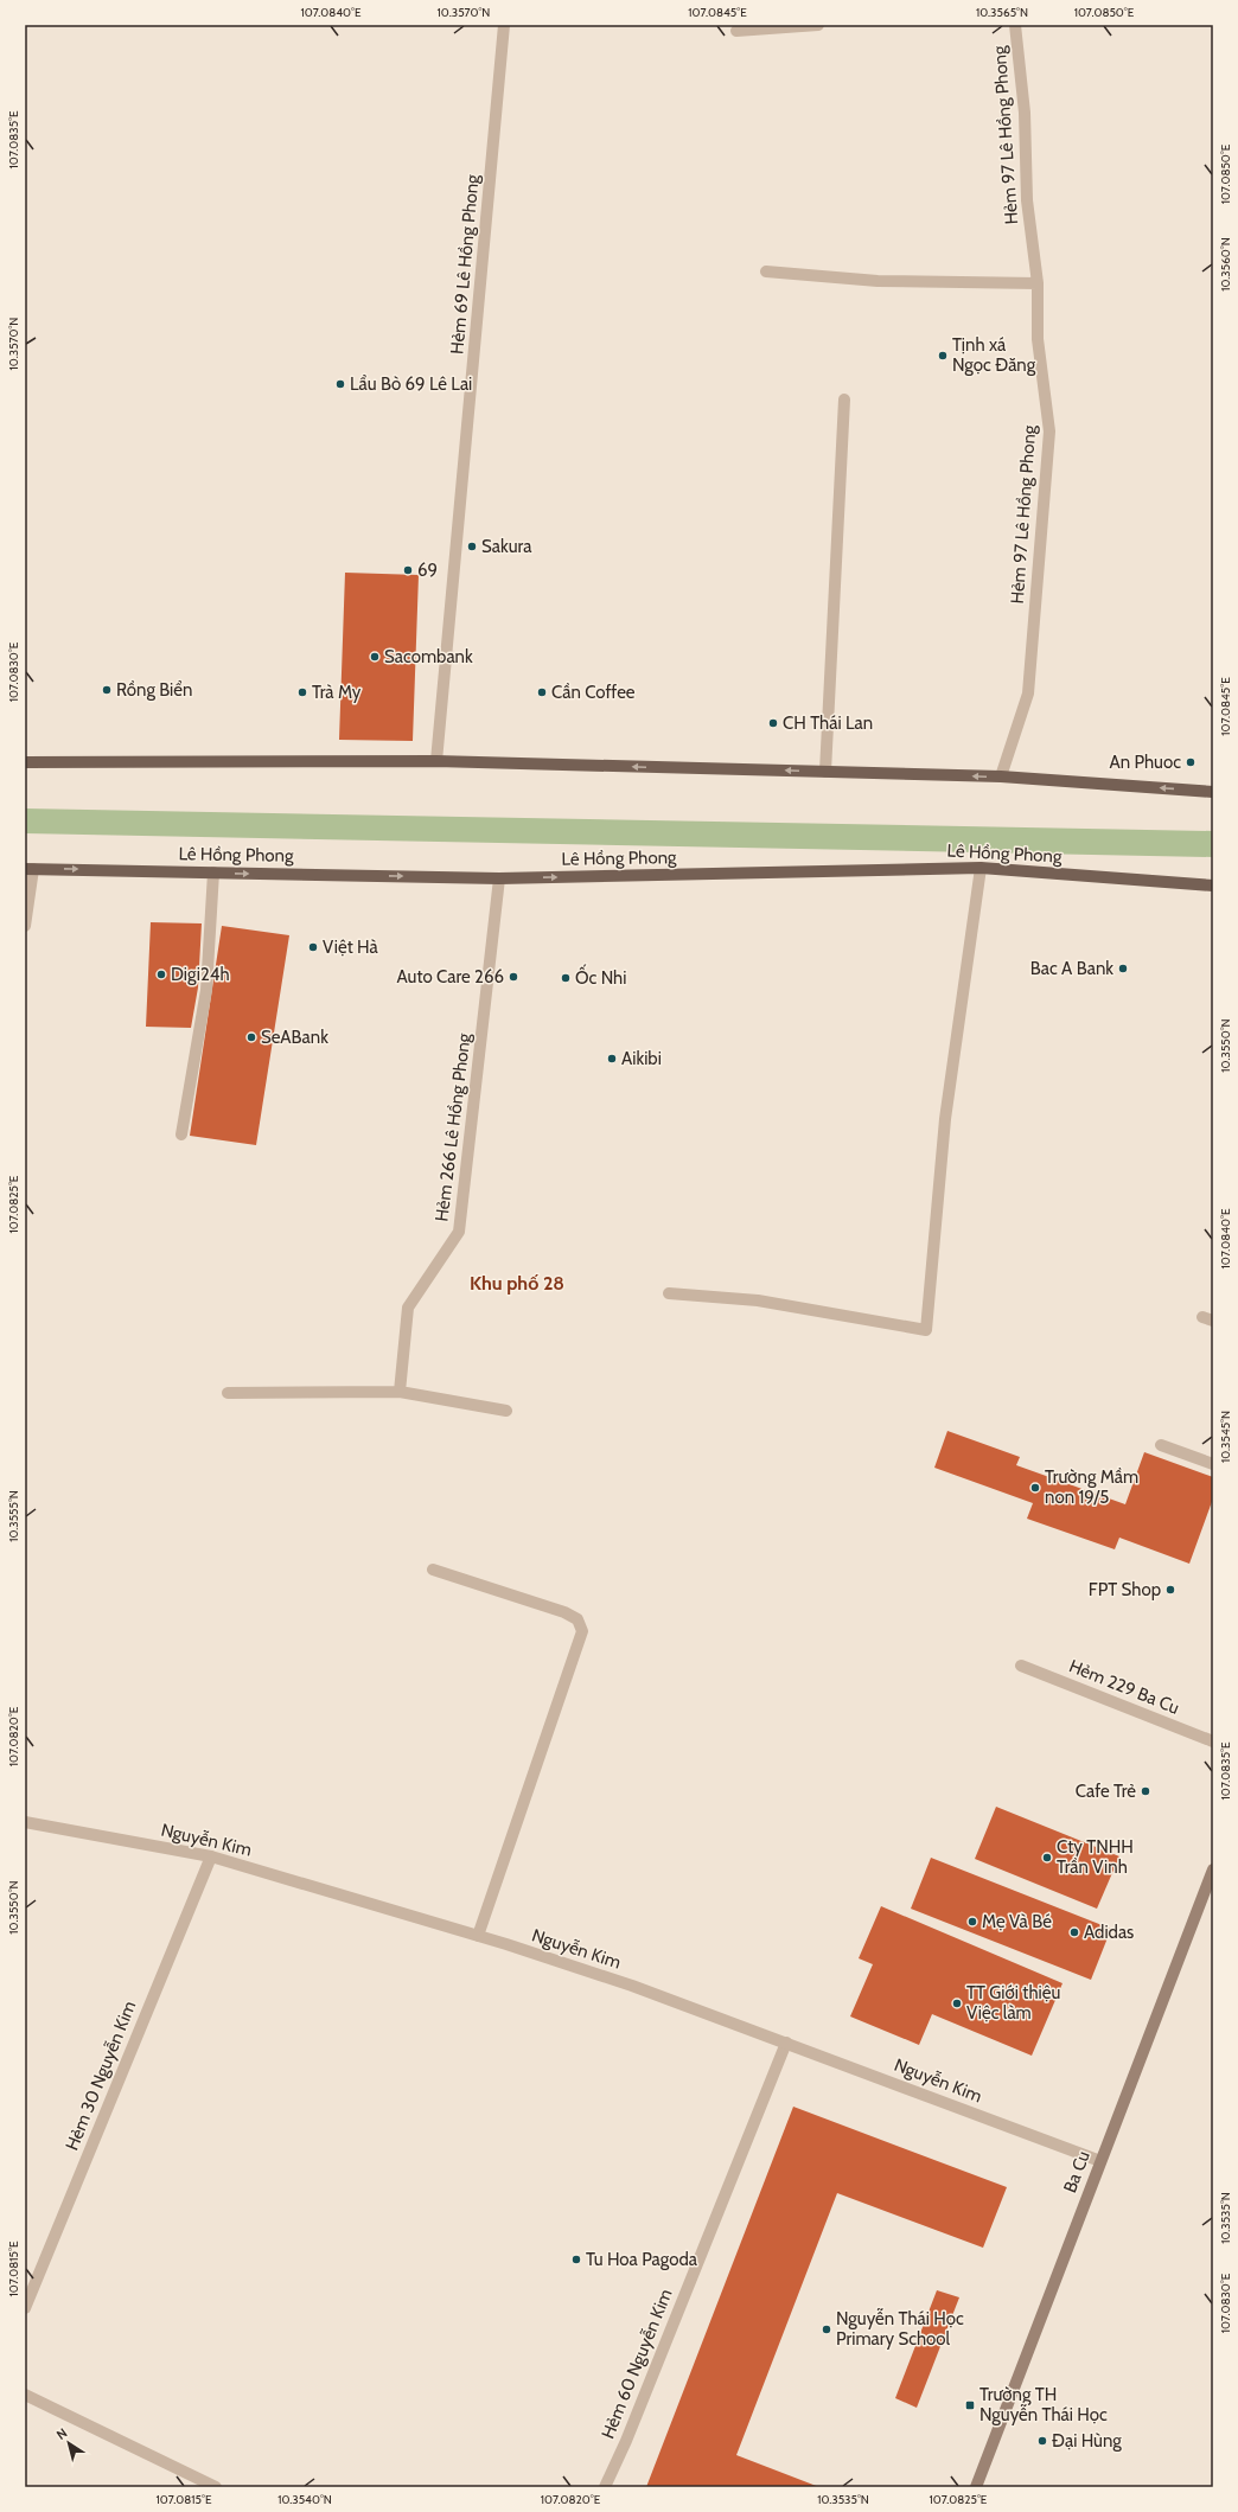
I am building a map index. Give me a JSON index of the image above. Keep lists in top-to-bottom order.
{
  "streets": {
    "main road": ["Lê Hồng Phong", "Ba Cu"],
    "street": [
      "Hẻm 97 Lê Hồng Phong",
      "Hẻm 69 Lê Hồng Phong",
      "Hẻm 266 Lê Hồng Phong",
      "Hẻm 229 Ba Cu",
      "Nguyễn Kim",
      "Hẻm 30 Nguyễn Kim",
      "Hẻm 60 Nguyễn Kim"
    ]
  },
  "crossings": [
    ["Lê Hồng Phong", "Hẻm 266 Lê Hồng Phong"],
    ["Nguyễn Kim", "Hẻm 30 Nguyễn Kim"],
    ["Nguyễn Kim", "Ba Cu"],
    ["Nguyễn Kim", "Hẻm 60 Nguyễn Kim"]
  ],
  "districts": ["Khu phố 28"],
  "places": {
    "other": [
      "Tịnh xá Ngọc Đăng",
      "Lẩu Bò 69 Lê Lai",
      "Sakura",
      "69",
      "Sacombank",
      "Rồng Biển",
      "Trà My",
      "Cần Coffee",
      "CH Thái Lan",
      "An Phuoc",
      "Việt Hà",
      "Bac A Bank",
      "Digi24h",
      "Auto Care 266",
      "Ốc Nhi",
      "SeABank",
      "Aikibi",
      "Trường Mầm non 19/5",
      "FPT Shop",
      "Cafe Trẻ",
      "Cty TNHH Trần Vinh",
      "Mẹ Và Bé",
      "Adidas",
      "TT Giới thiệu Việc làm",
      "Tu Hoa Pagoda",
      "Nguyễn Thái Học Primary School",
      "Đại Hùng"
    ],
    "transit": ["Trường TH Nguyễn Thái Học"]
  },
  "north": "top left",
  "coordinates": [
    "107.0840°E",
    "10.3570°N",
    "107.0845°E",
    "10.3565°N",
    "107.0850°E",
    "107.0835°E",
    "10.3560°N",
    "107.0830°E",
    "10.3550°N",
    "107.0825°E",
    "10.3545°N",
    "10.3555°N",
    "107.0820°E",
    "10.3535°N",
    "107.0815°E",
    "10.3540°N"
  ]
}
